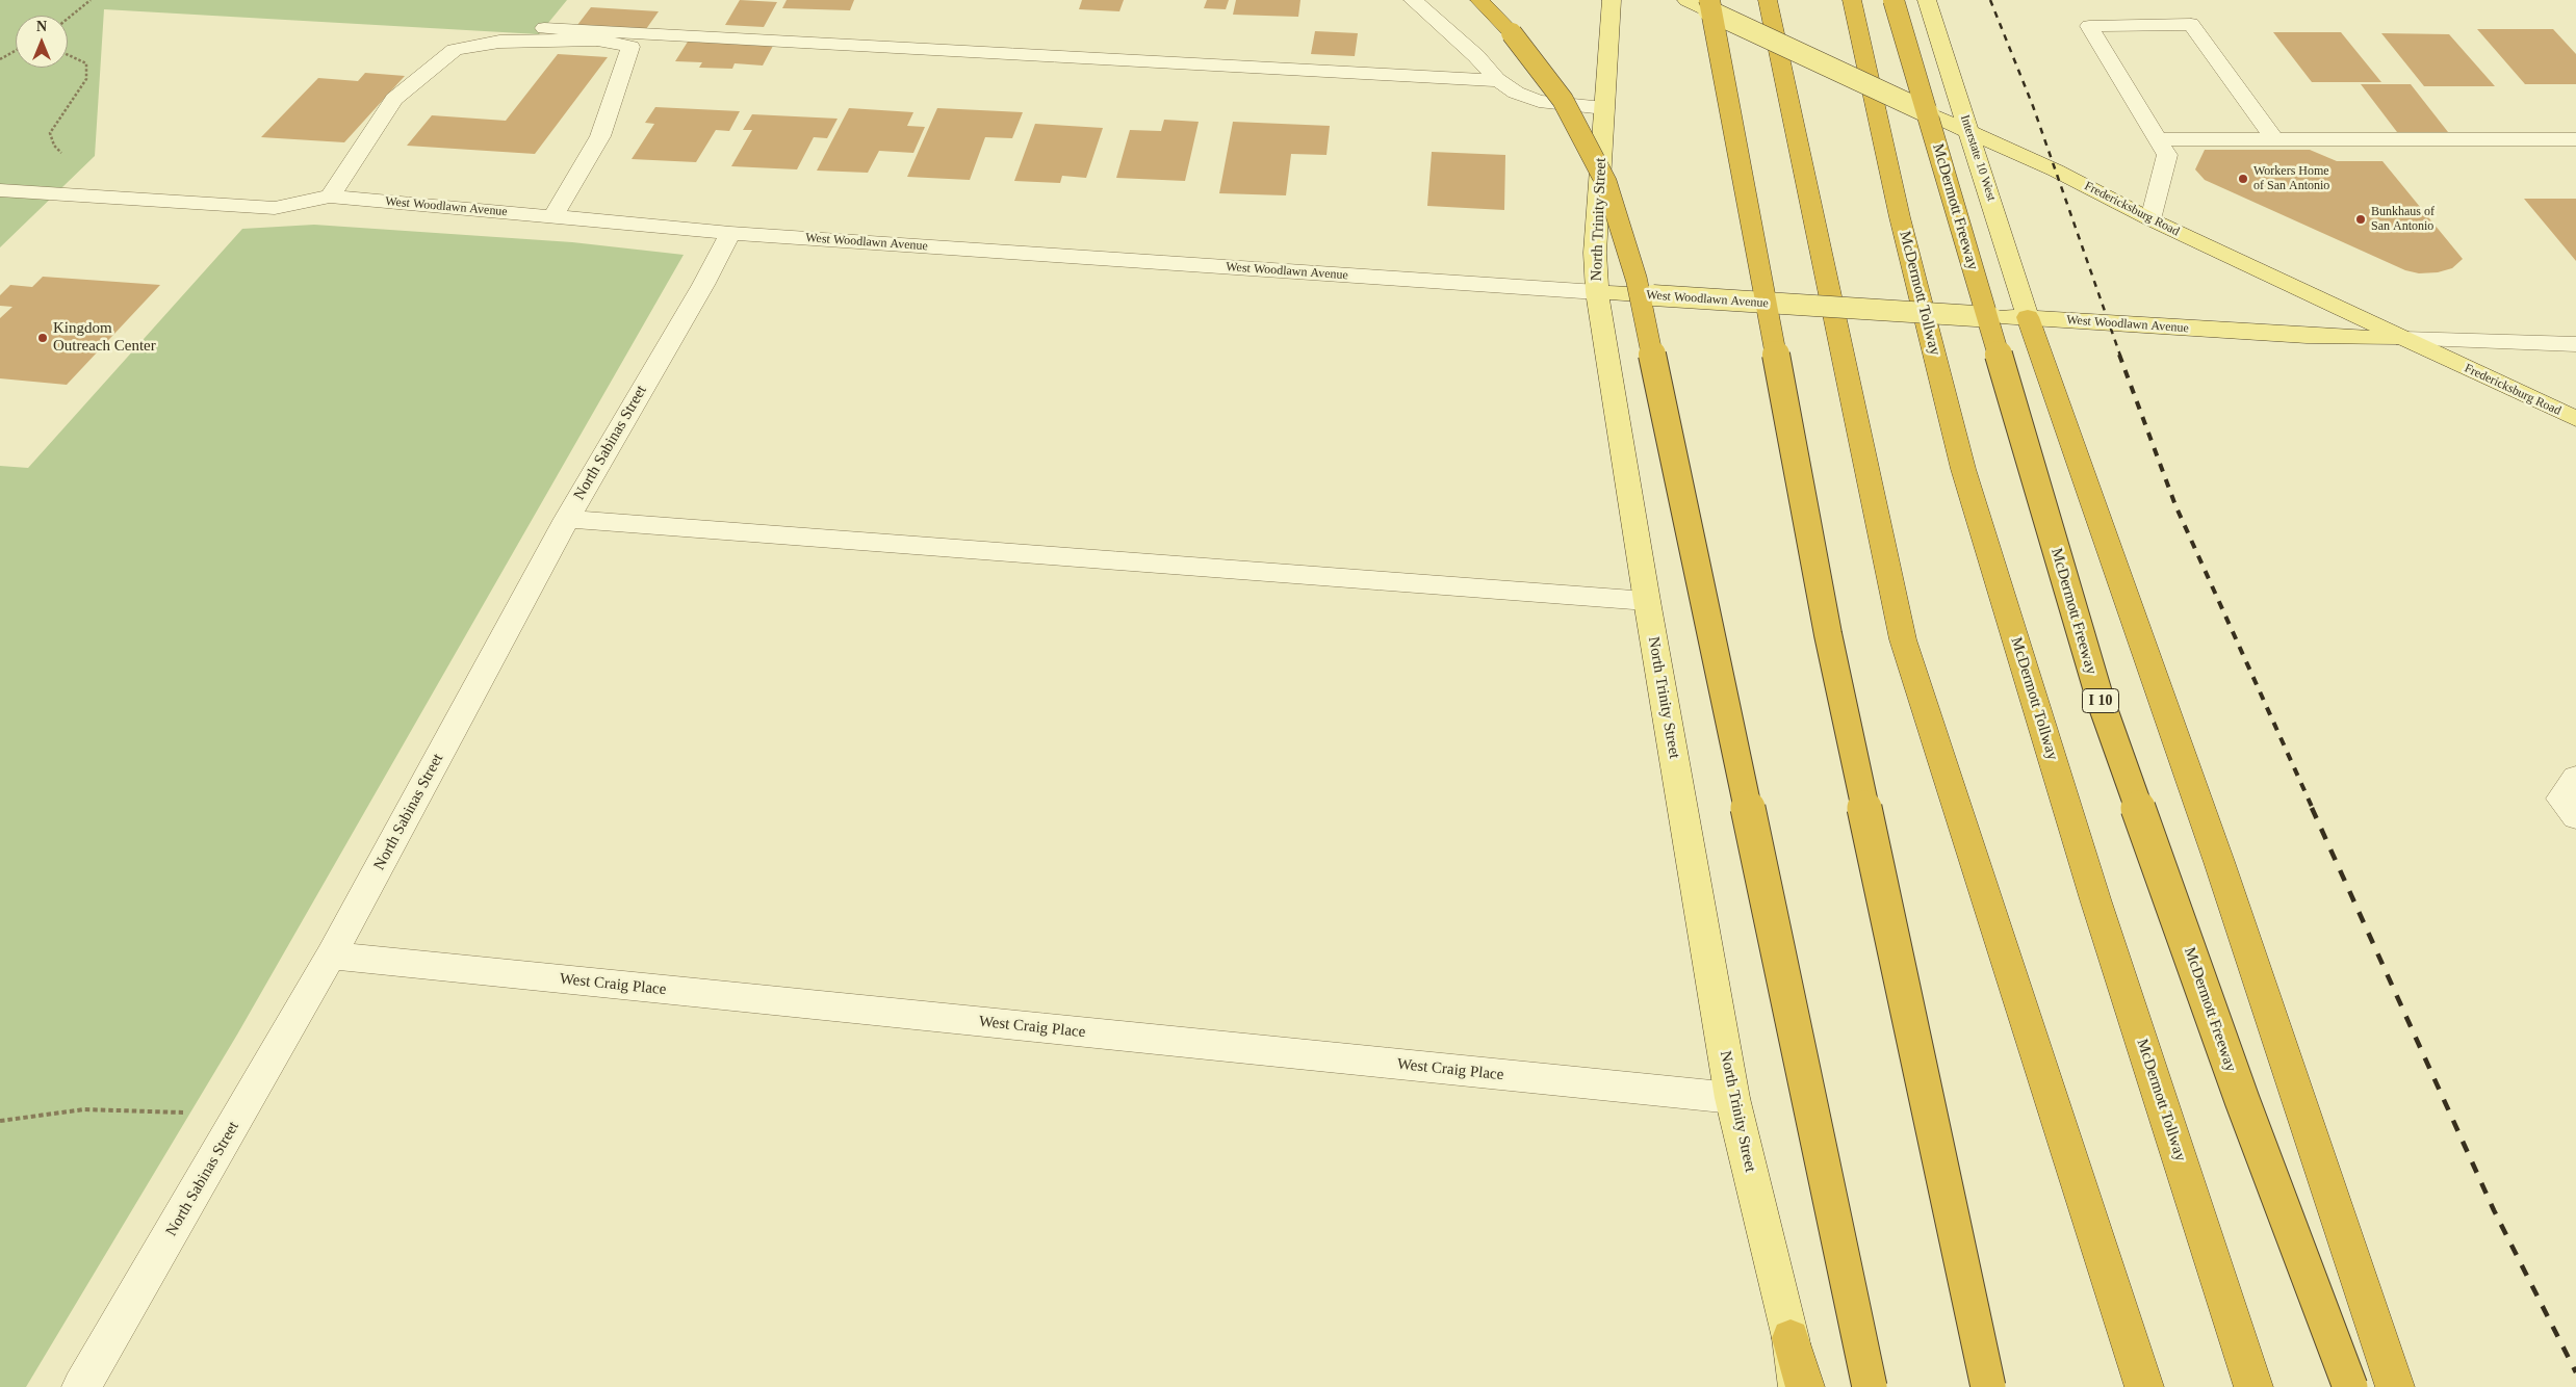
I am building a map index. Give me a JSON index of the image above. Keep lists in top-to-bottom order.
{
  "streets": {
    "highway": ["McDermott Freeway", "McDermott Tollway", "I 10"],
    "main road": [
      "Interstate 10 West",
      "West Woodlawn Avenue",
      "Fredericksburg Road",
      "North Trinity Street"
    ],
    "street": ["North Sabinas Street", "West Craig Place"]
  },
  "crossings": [
    ["Interstate 10 West", "West Woodlawn Avenue"],
    ["Interstate 10 West", "Fredericksburg Road"],
    ["West Woodlawn Avenue", "Fredericksburg Road"],
    ["West Woodlawn Avenue", "North Trinity Street"],
    ["West Woodlawn Avenue", "North Sabinas Street"],
    ["North Trinity Street", "West Craig Place"],
    ["North Sabinas Street", "West Craig Place"]
  ],
  "places": ["Workers Home of San Antonio", "Bunkhaus of San Antonio", "Kingdom Outreach Center"],
  "north": "top"
}
